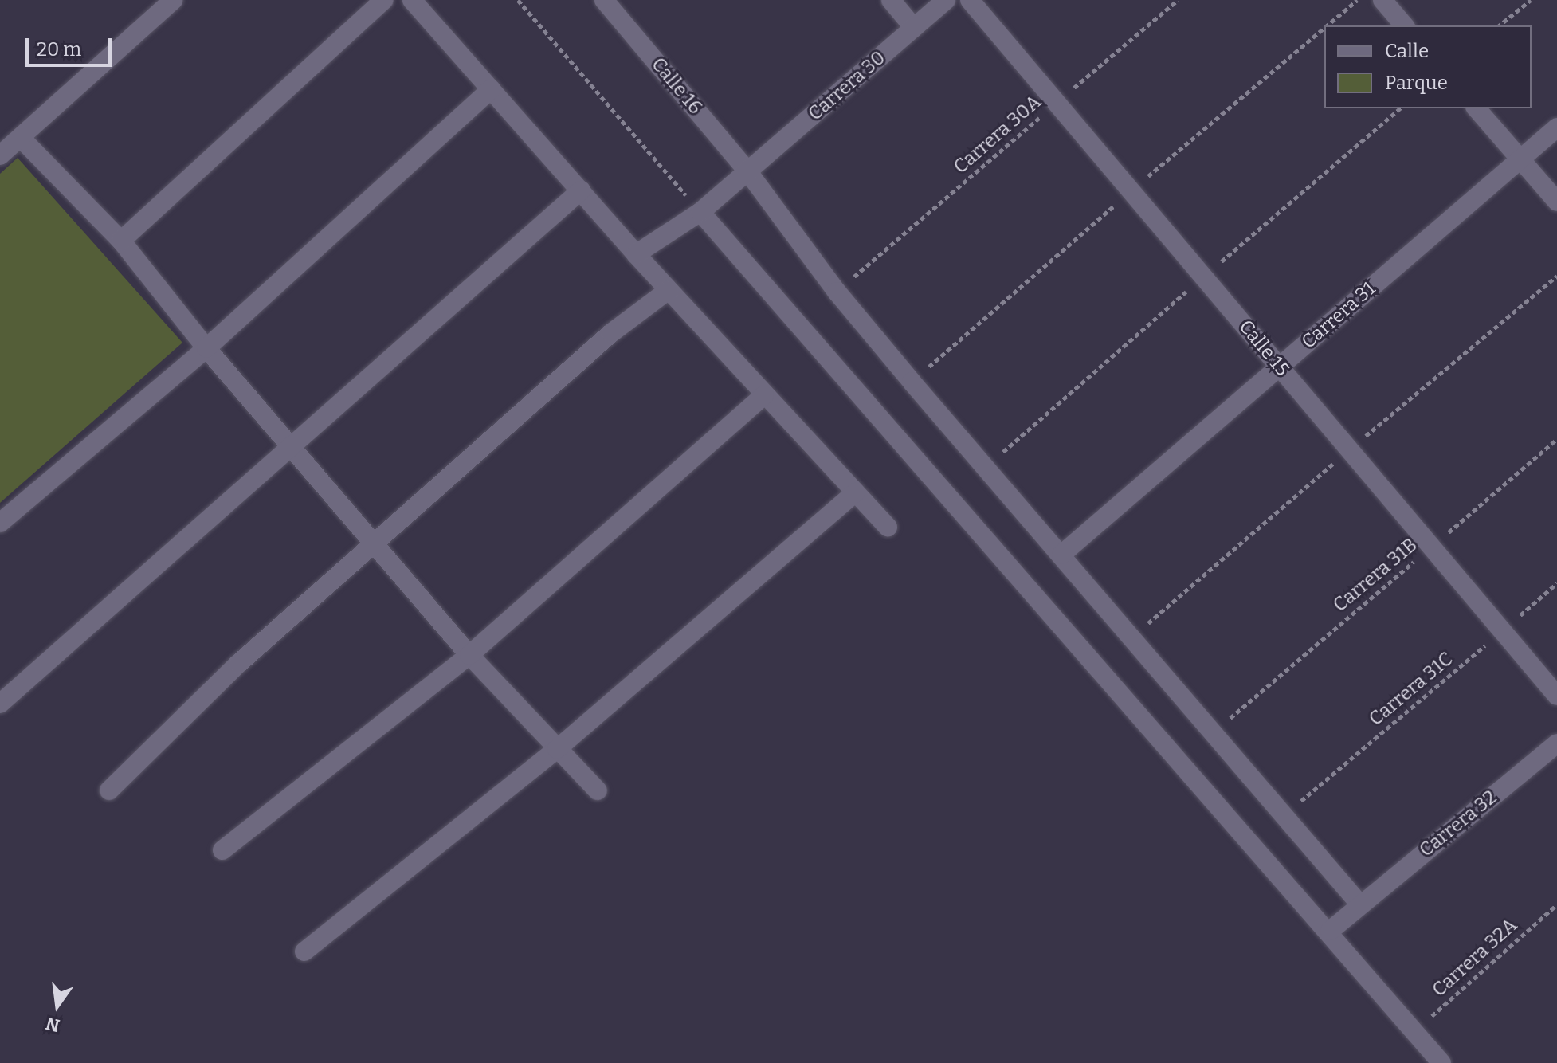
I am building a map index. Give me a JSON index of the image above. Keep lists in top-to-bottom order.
{
  "streets": {
    "street": [
      "Calle 16",
      "Carrera 30",
      "Carrera 31",
      "Calle 15",
      "Carrera 32"
    ],
    "path": [
      "Carrera 30A",
      "Carrera 31B",
      "Carrera 31C",
      "Carrera 32A"
    ]
  },
  "crossings": [
    ["Calle 16", "Carrera 30"],
    ["Calle 16", "Carrera 30A"],
    ["Calle 16", "Carrera 31"],
    ["Calle 16", "Carrera 31B"],
    ["Calle 16", "Carrera 31C"],
    ["Calle 16", "Carrera 32"],
    ["Carrera 30A", "Calle 15"],
    ["Carrera 31", "Calle 15"],
    ["Calle 15", "Carrera 31B"],
    ["Calle 15", "Carrera 31C"]
  ],
  "legend": ["Calle", "Parque"],
  "scale_bar": "20 m",
  "north": "bottom"
}
